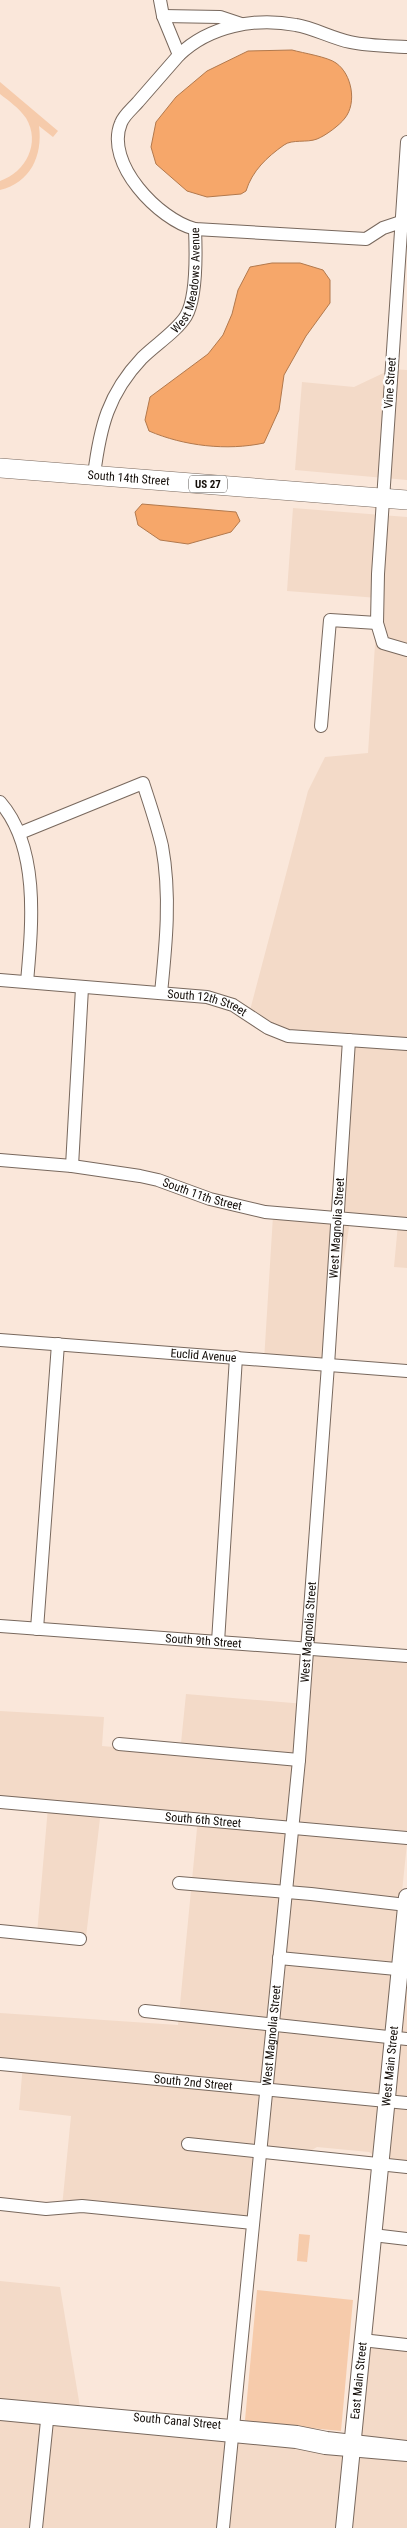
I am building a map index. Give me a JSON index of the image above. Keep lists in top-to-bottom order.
{
  "streets": {
    "highway": ["South 14th Street", "US 27"],
    "main road": ["West Main Street", "East Main Street"],
    "street": [
      "West Meadows Avenue",
      "Vine Street",
      "South 12th Street",
      "South 11th Street",
      "West Magnolia Street",
      "Euclid Avenue",
      "South 9th Street",
      "South 6th Street",
      "South 2nd Street"
    ]
  },
  "crossings": [
    ["West Meadows Avenue", "South 14th Street"],
    ["Vine Street", "South 14th Street"],
    ["South 12th Street", "West Magnolia Street"],
    ["South 11th Street", "West Magnolia Street"],
    ["West Magnolia Street", "Euclid Avenue"],
    ["West Magnolia Street", "South 9th Street"],
    ["West Magnolia Street", "South 6th Street"],
    ["West Magnolia Street", "South 2nd Street"],
    ["West Main Street", "South 2nd Street"],
    ["West Main Street", "East Main Street"]
  ]
}
